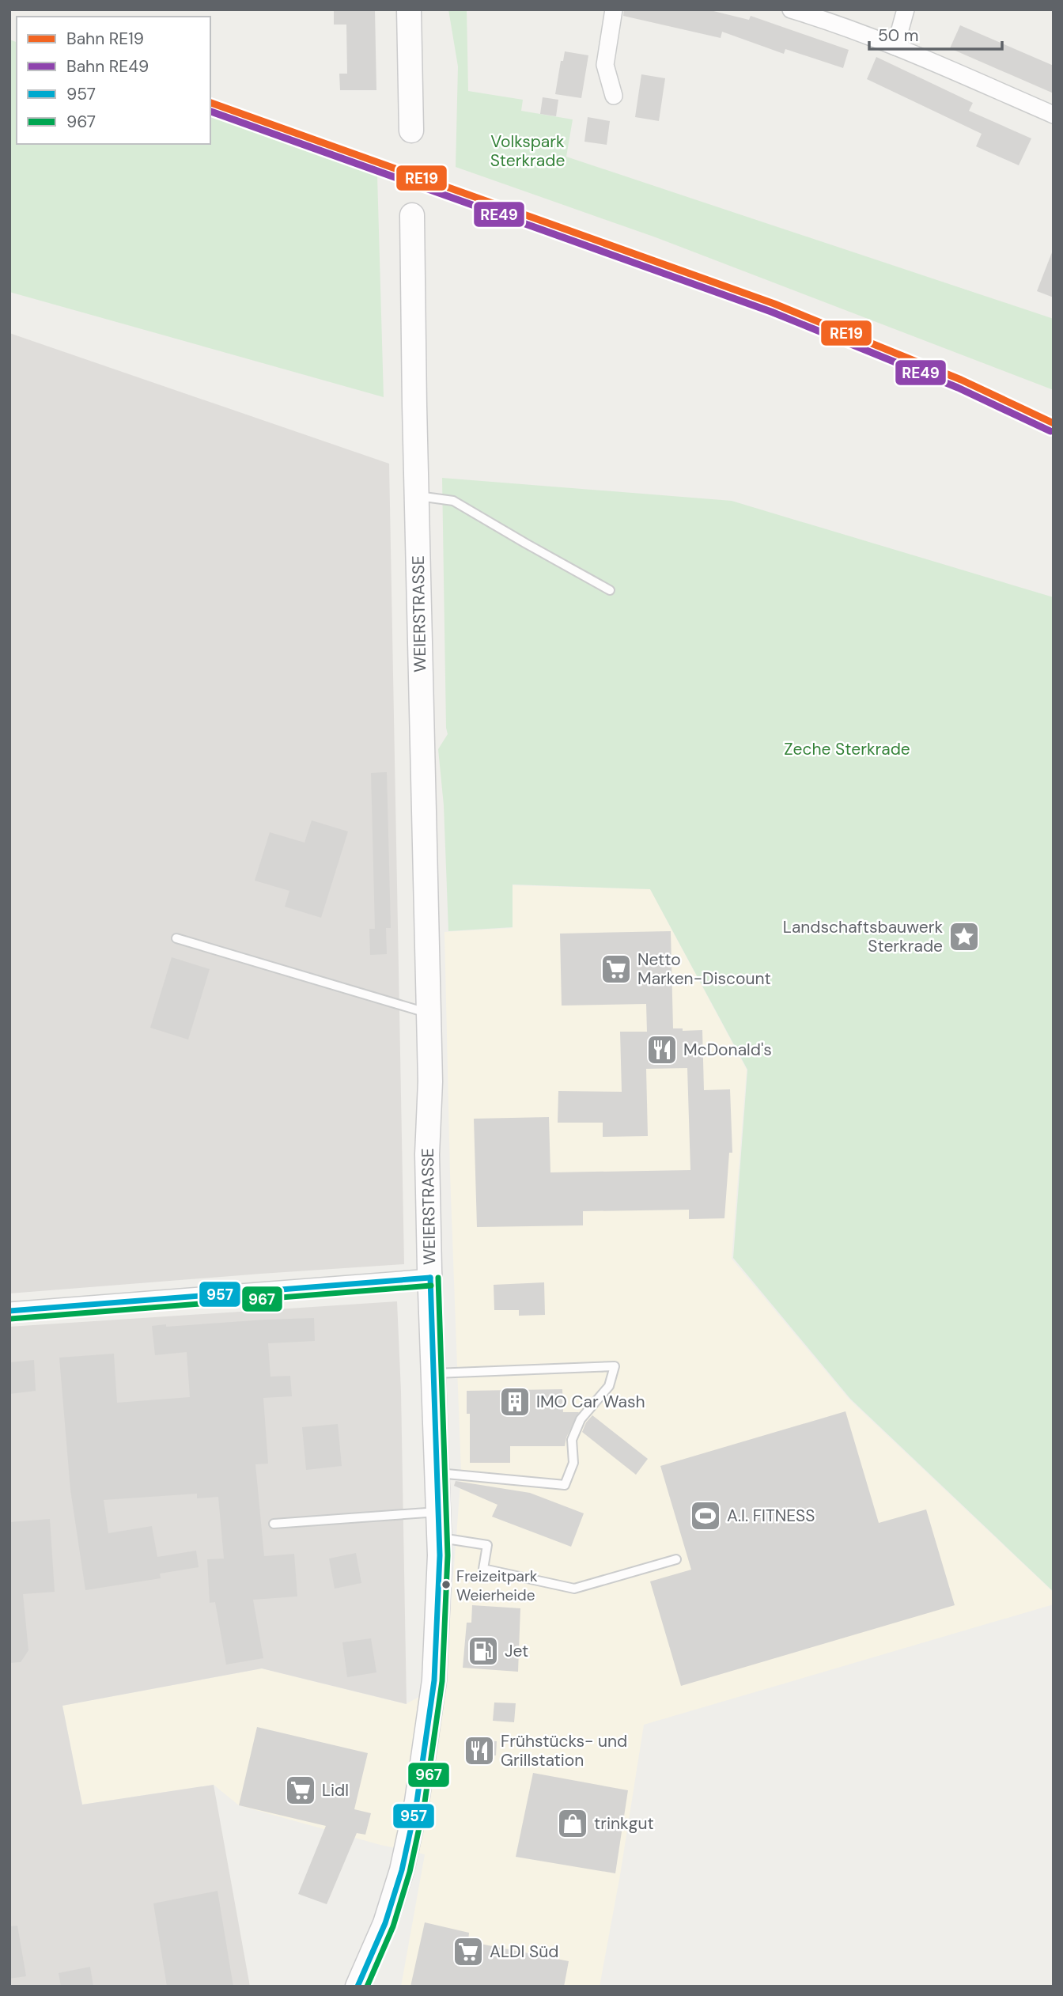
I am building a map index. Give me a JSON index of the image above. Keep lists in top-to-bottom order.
{
  "streets": {
    "main road": ["WEIERSTRASSE"]
  },
  "parks": ["Volkspark Sterkrade", "Zeche Sterkrade"],
  "places": {
    "place": ["Landschaftsbauwerk Sterkrade"],
    "supermarket": ["Netto Marken-Discount", "Lidl", "ALDI Süd"],
    "restaurant": ["McDonald's", "Frühstücks- und Grillstation"],
    "building": ["IMO Car Wash"],
    "sports": ["A.I. FITNESS"],
    "other": ["Freizeitpark Weierheide"],
    "fuel station": ["Jet"],
    "shop": ["trinkgut"]
  },
  "lines": [
    "rail line RE19",
    "rail line RE49",
    "transit line 957",
    "transit line 967"
  ],
  "legend": [
    "Bahn RE19",
    "Bahn RE49",
    "957",
    "967"
  ],
  "scale_bar": "50 m"
}
